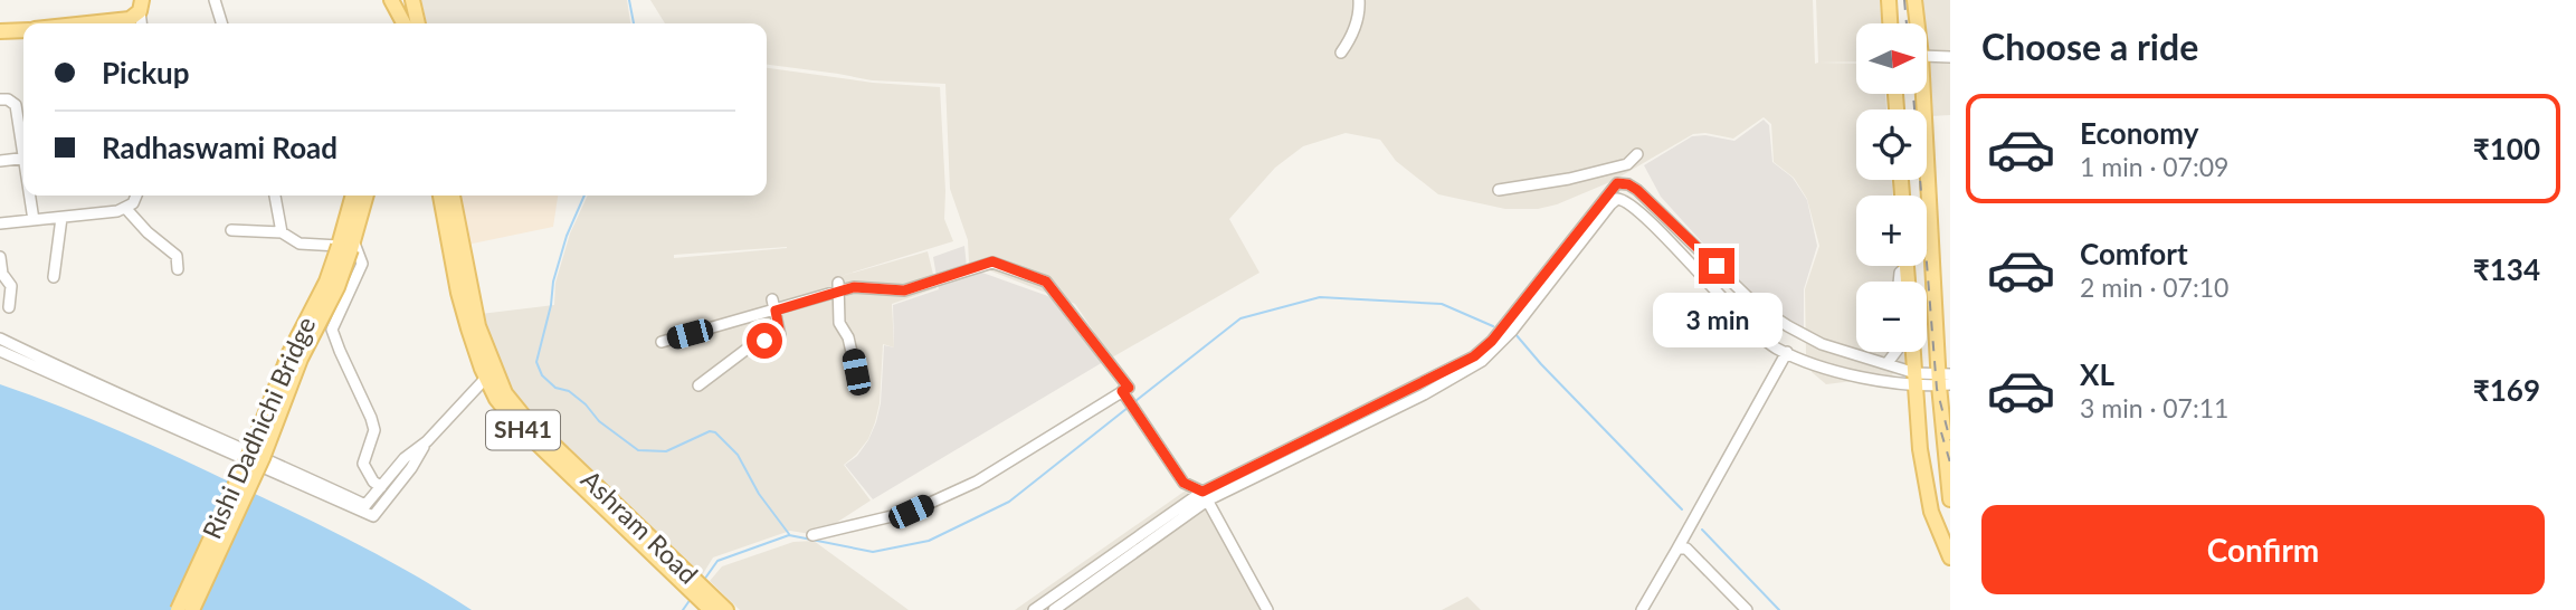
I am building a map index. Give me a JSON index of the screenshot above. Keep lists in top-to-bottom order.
{
  "streets": {
    "main road": ["Rishi Dadhichi Bridge", "SH41", "Ashram Road"]
  },
  "north": "right",
  "page": {
    "heading": "Choose a ride",
    "map_buttons": ["+", "−"],
    "banner": ["Pickup", "Radhaswami Road"],
    "list": [
      {
        "name": "Economy",
        "note": "1 min · 07:09",
        "value": "₹100"
      },
      {
        "name": "Comfort",
        "note": "2 min · 07:10",
        "value": "₹134"
      },
      {
        "name": "XL",
        "note": "3 min · 07:11",
        "value": "₹169"
      }
    ],
    "bubble": "3 min",
    "buttons": "Confirm"
  }
}
